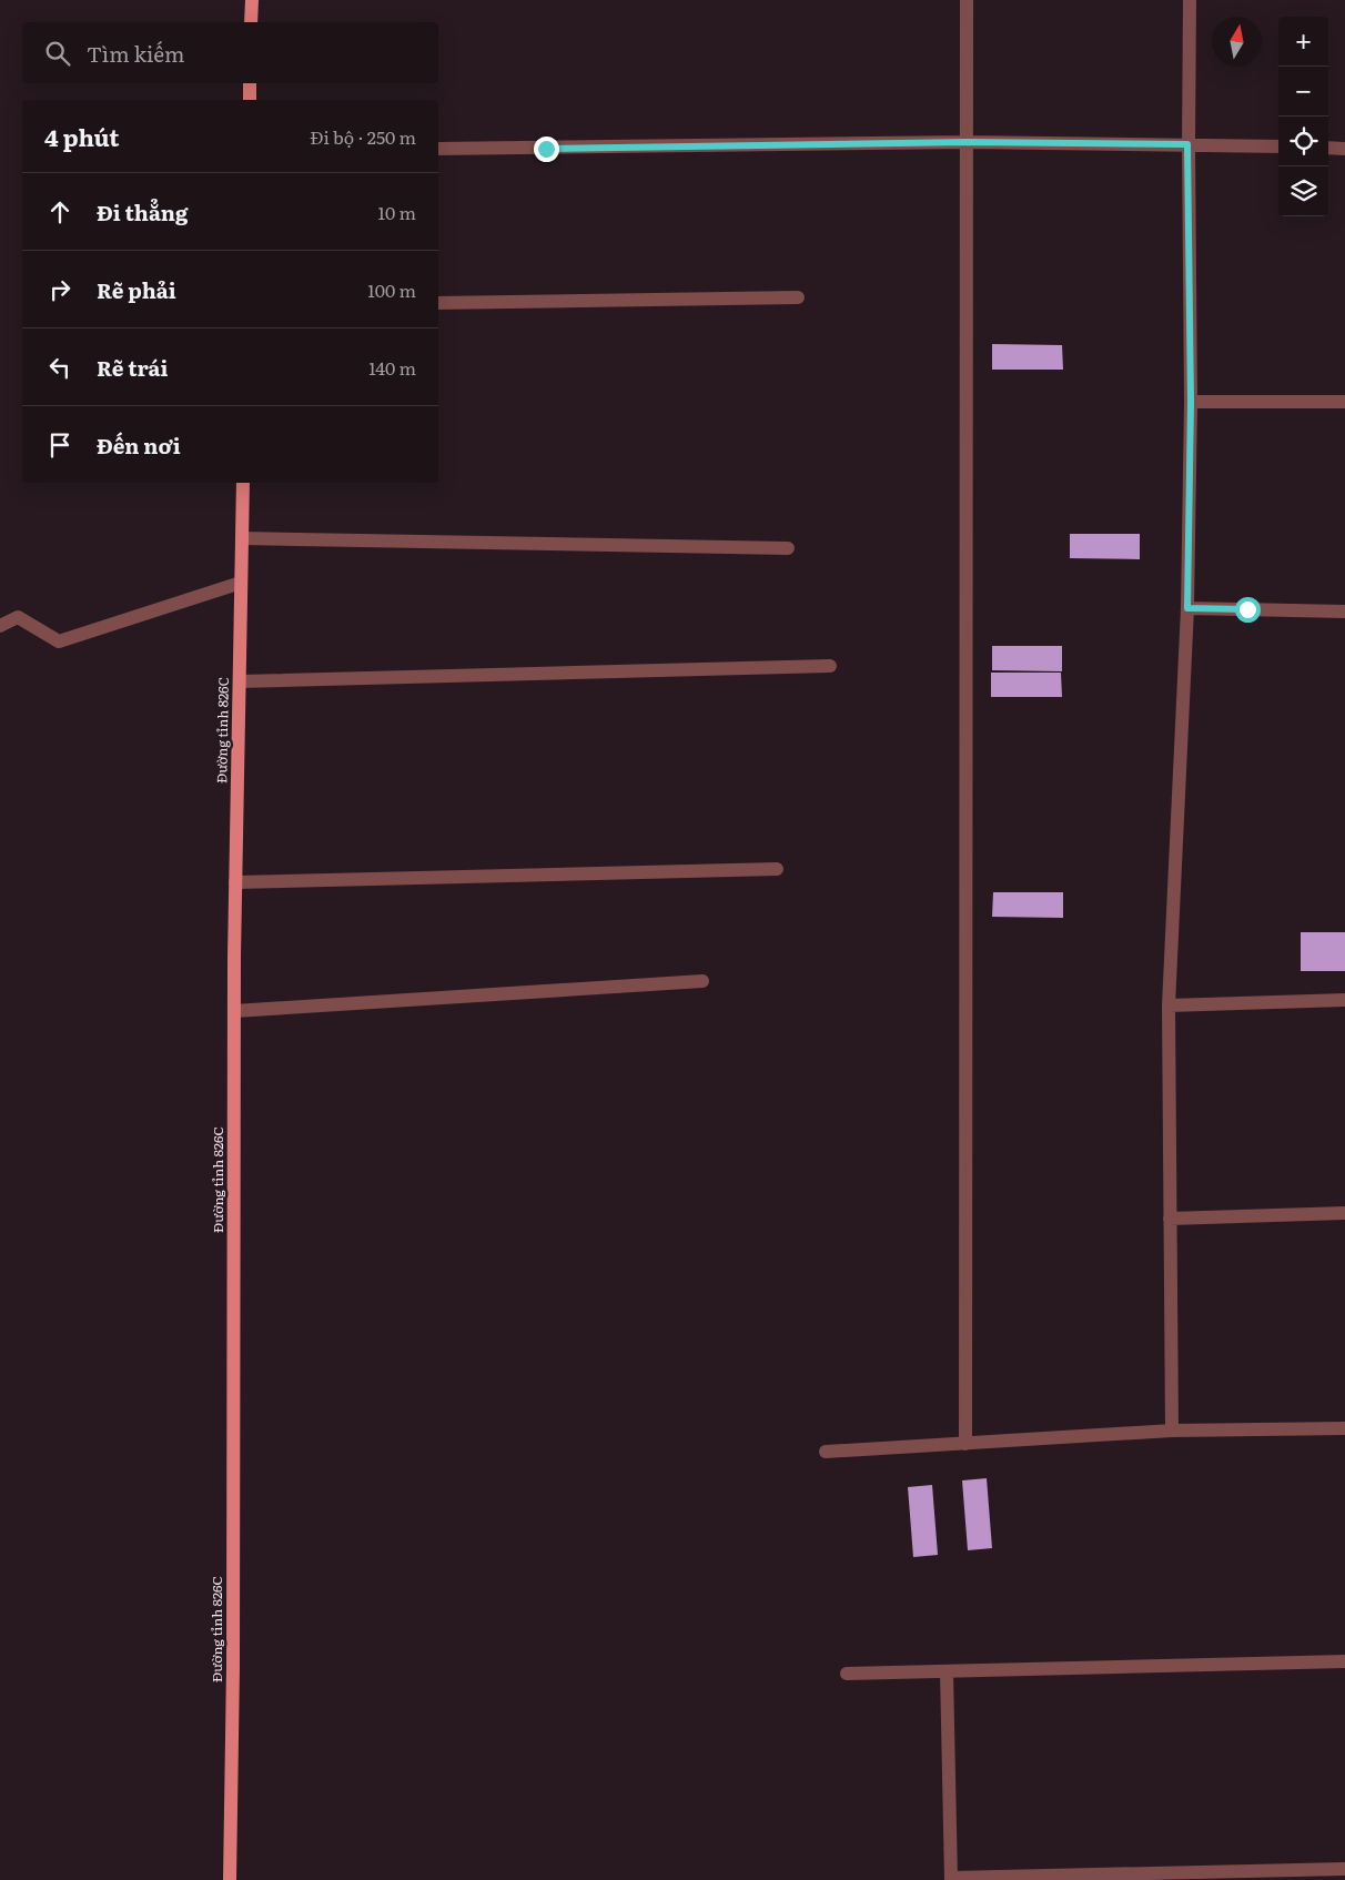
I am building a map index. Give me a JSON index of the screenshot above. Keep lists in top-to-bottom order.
{
  "streets": {
    "main road": ["Đường tỉnh 826C"]
  },
  "north": "top",
  "page": {
    "map_buttons": ["+", "−"],
    "search": "Tìm kiếm",
    "heading": ["4 phút", "Đi bộ · 250 m"],
    "list": [
      ["Đi thẳng", "10 m"],
      ["Rẽ phải", "100 m"],
      ["Rẽ trái", "140 m"],
      "Đến nơi"
    ]
  }
}
